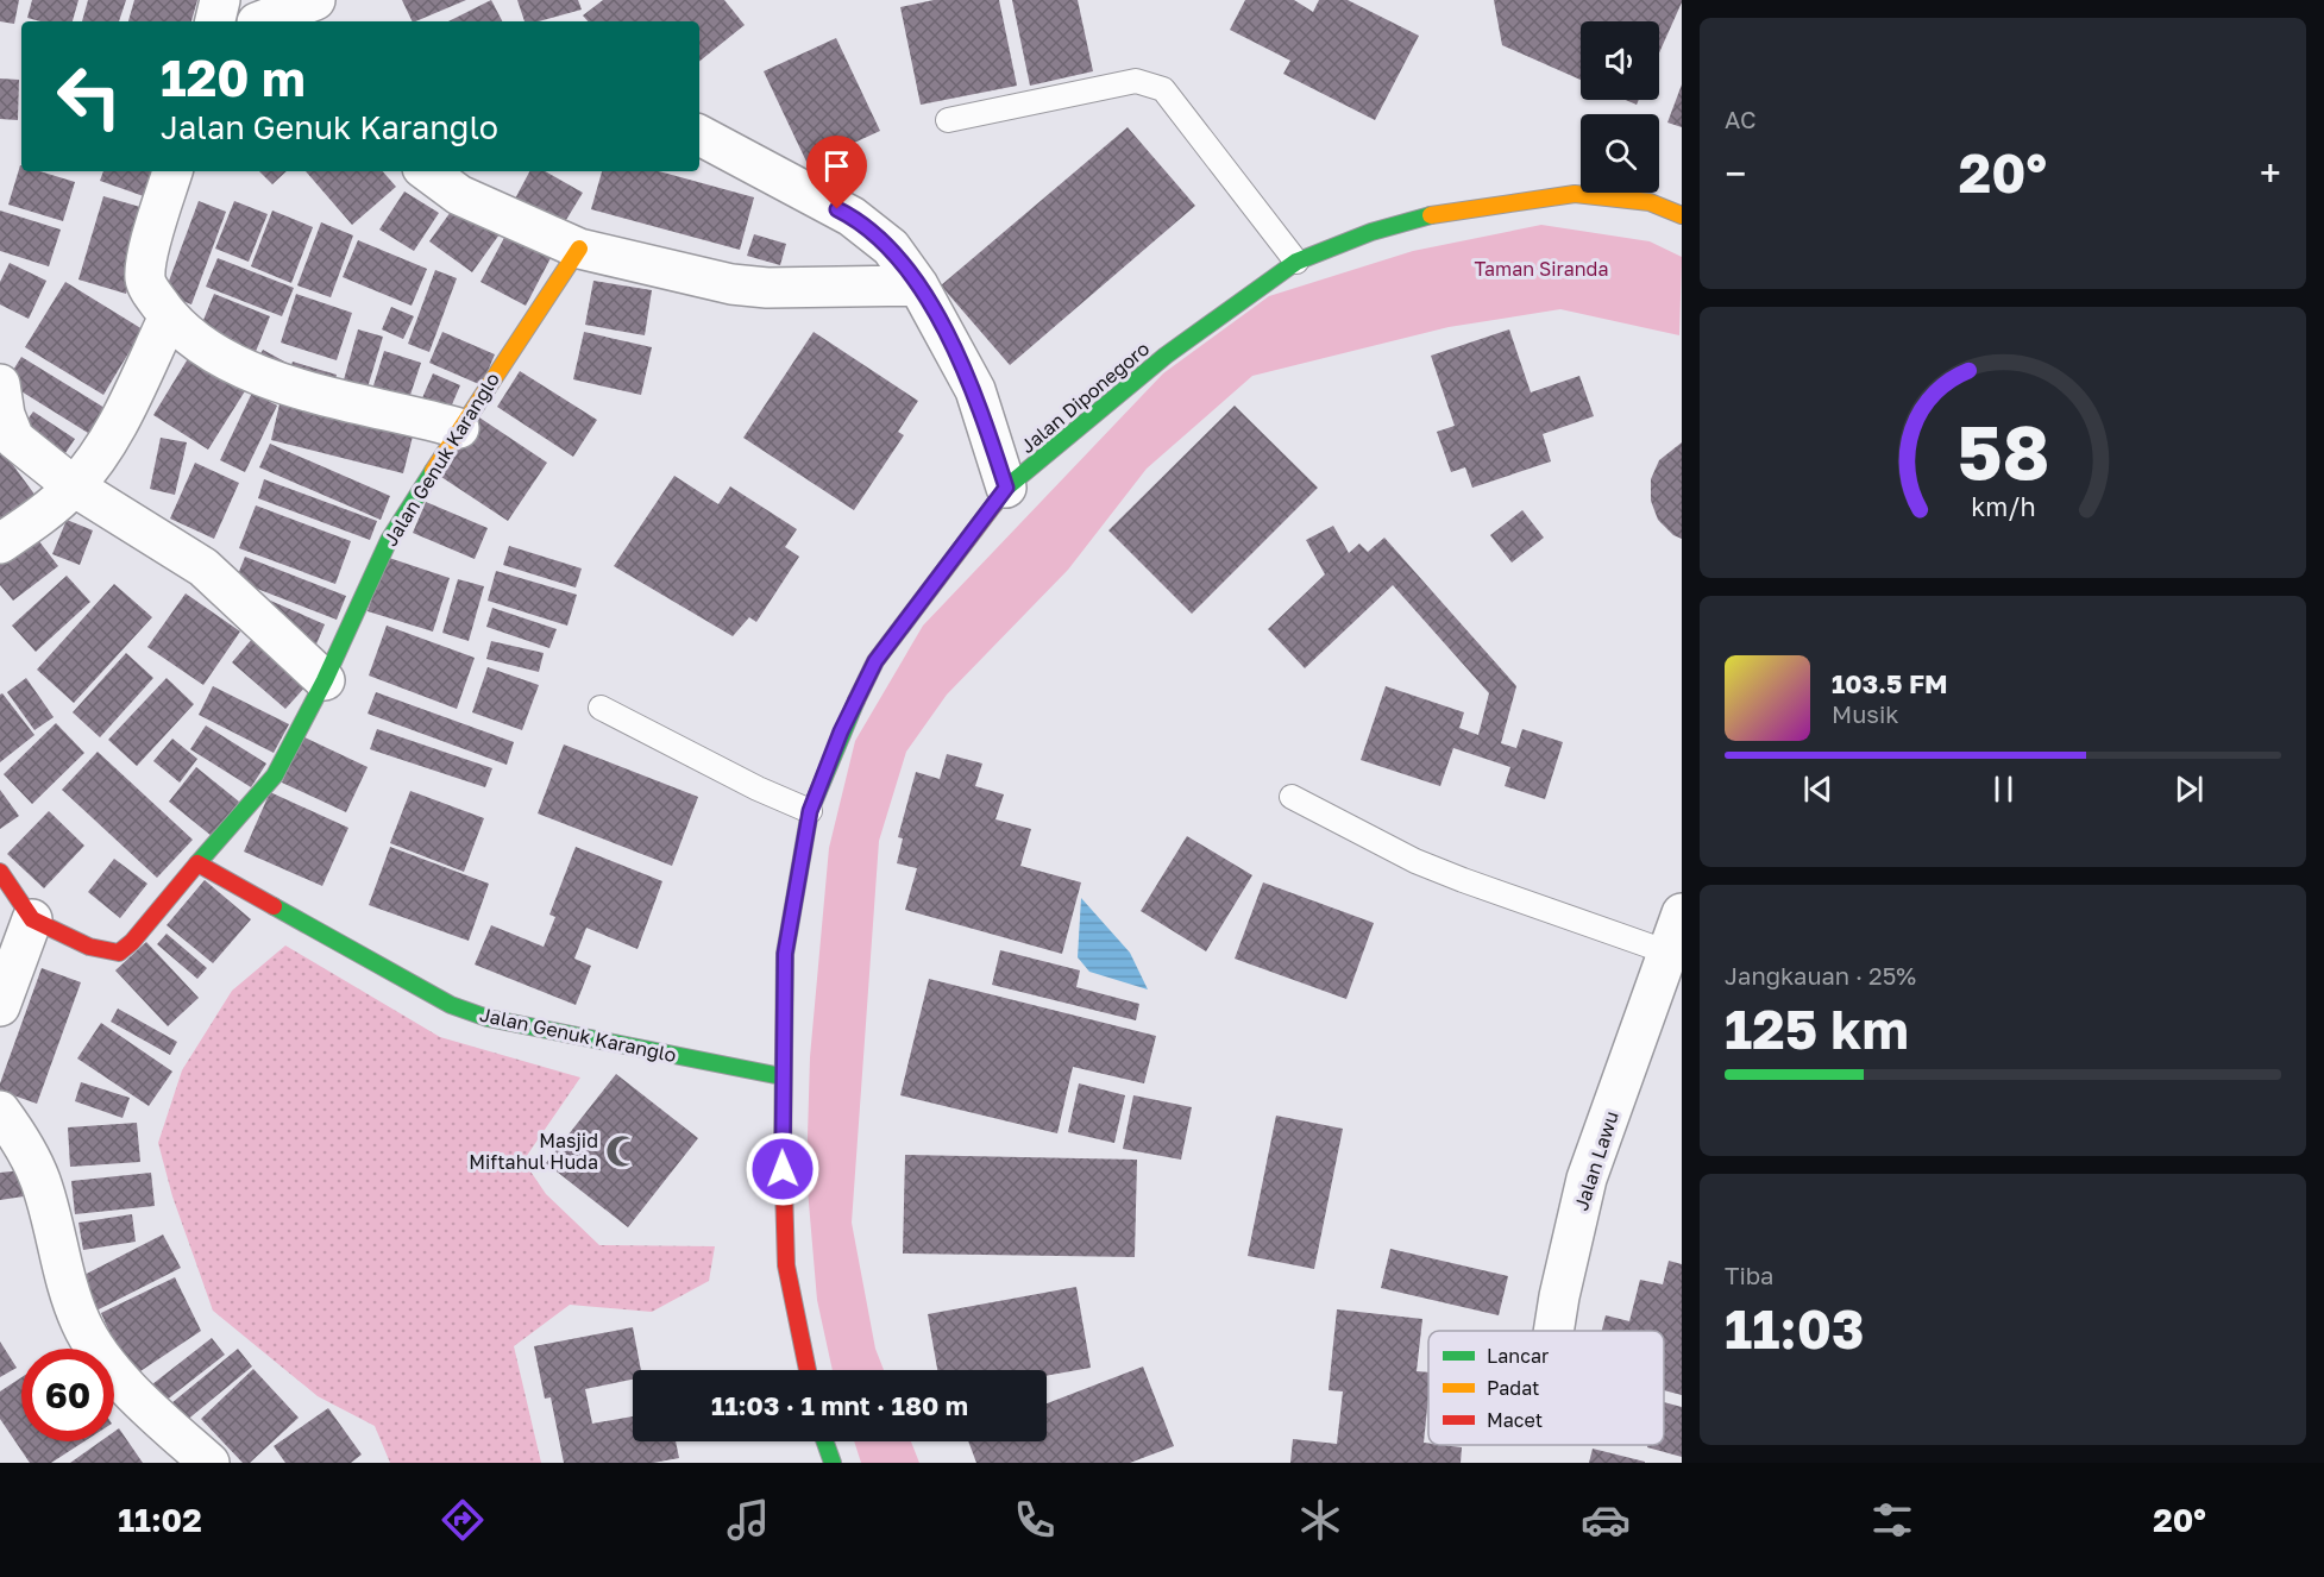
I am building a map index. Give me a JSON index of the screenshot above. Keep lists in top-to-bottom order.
{
  "streets": {
    "main road": ["Jalan Diponegoro", "Jalan Genuk Karanglo"],
    "street": ["Jalan Lawu"]
  },
  "crossings": [
    ["Jalan Diponegoro", "Jalan Genuk Karanglo"]
  ],
  "parks": ["Taman Siranda"],
  "places": {
    "mosque": ["Masjid Miftahul Huda"]
  },
  "legend": ["Lancar", "Padat", "Macet"],
  "page": {
    "tile": [
      "AC",
      ["Jangkauan · 25%", "125 km"],
      ["Tiba", "11:03"]
    ],
    "turn": ["120 m", "Jalan Genuk Karanglo"],
    "heat": ["−", "20°", "+"],
    "song": ["103.5 FM", "Musik"],
    "limit": "60",
    "trip": "11:03 · 1 mnt · 180 m",
    "tabs": ["11:02", "20°"],
    "gauge": ["58", "km/h"]
  }
}
